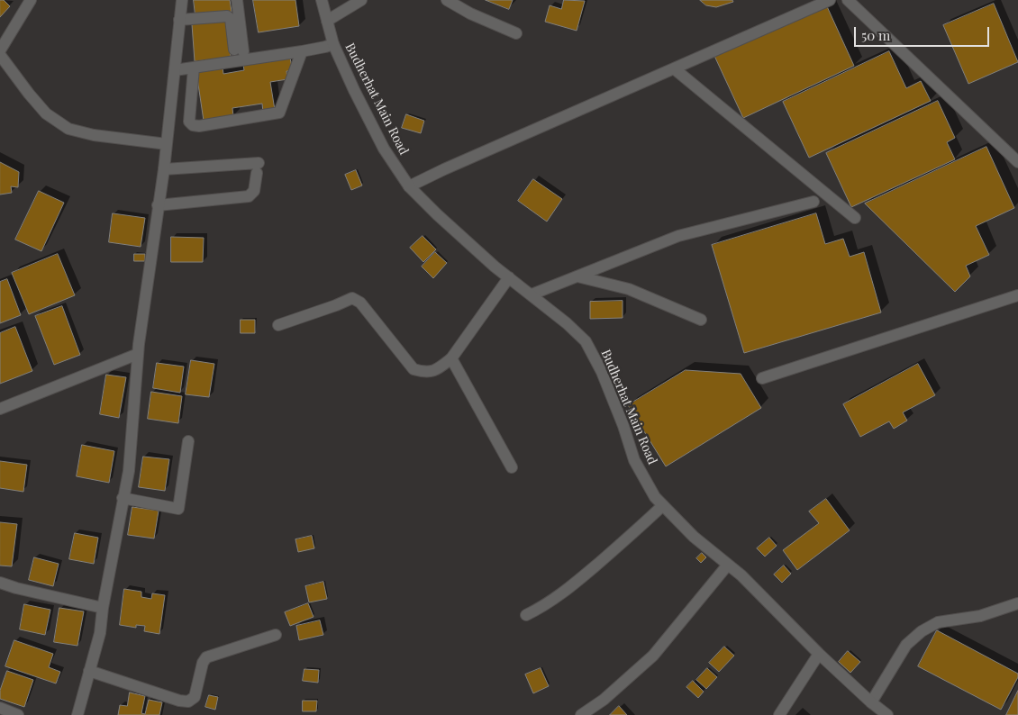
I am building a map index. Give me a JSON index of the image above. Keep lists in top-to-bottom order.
{
  "streets": {
    "street": ["Budherhat Main Road"]
  },
  "scale_bar": "50 m"
}
